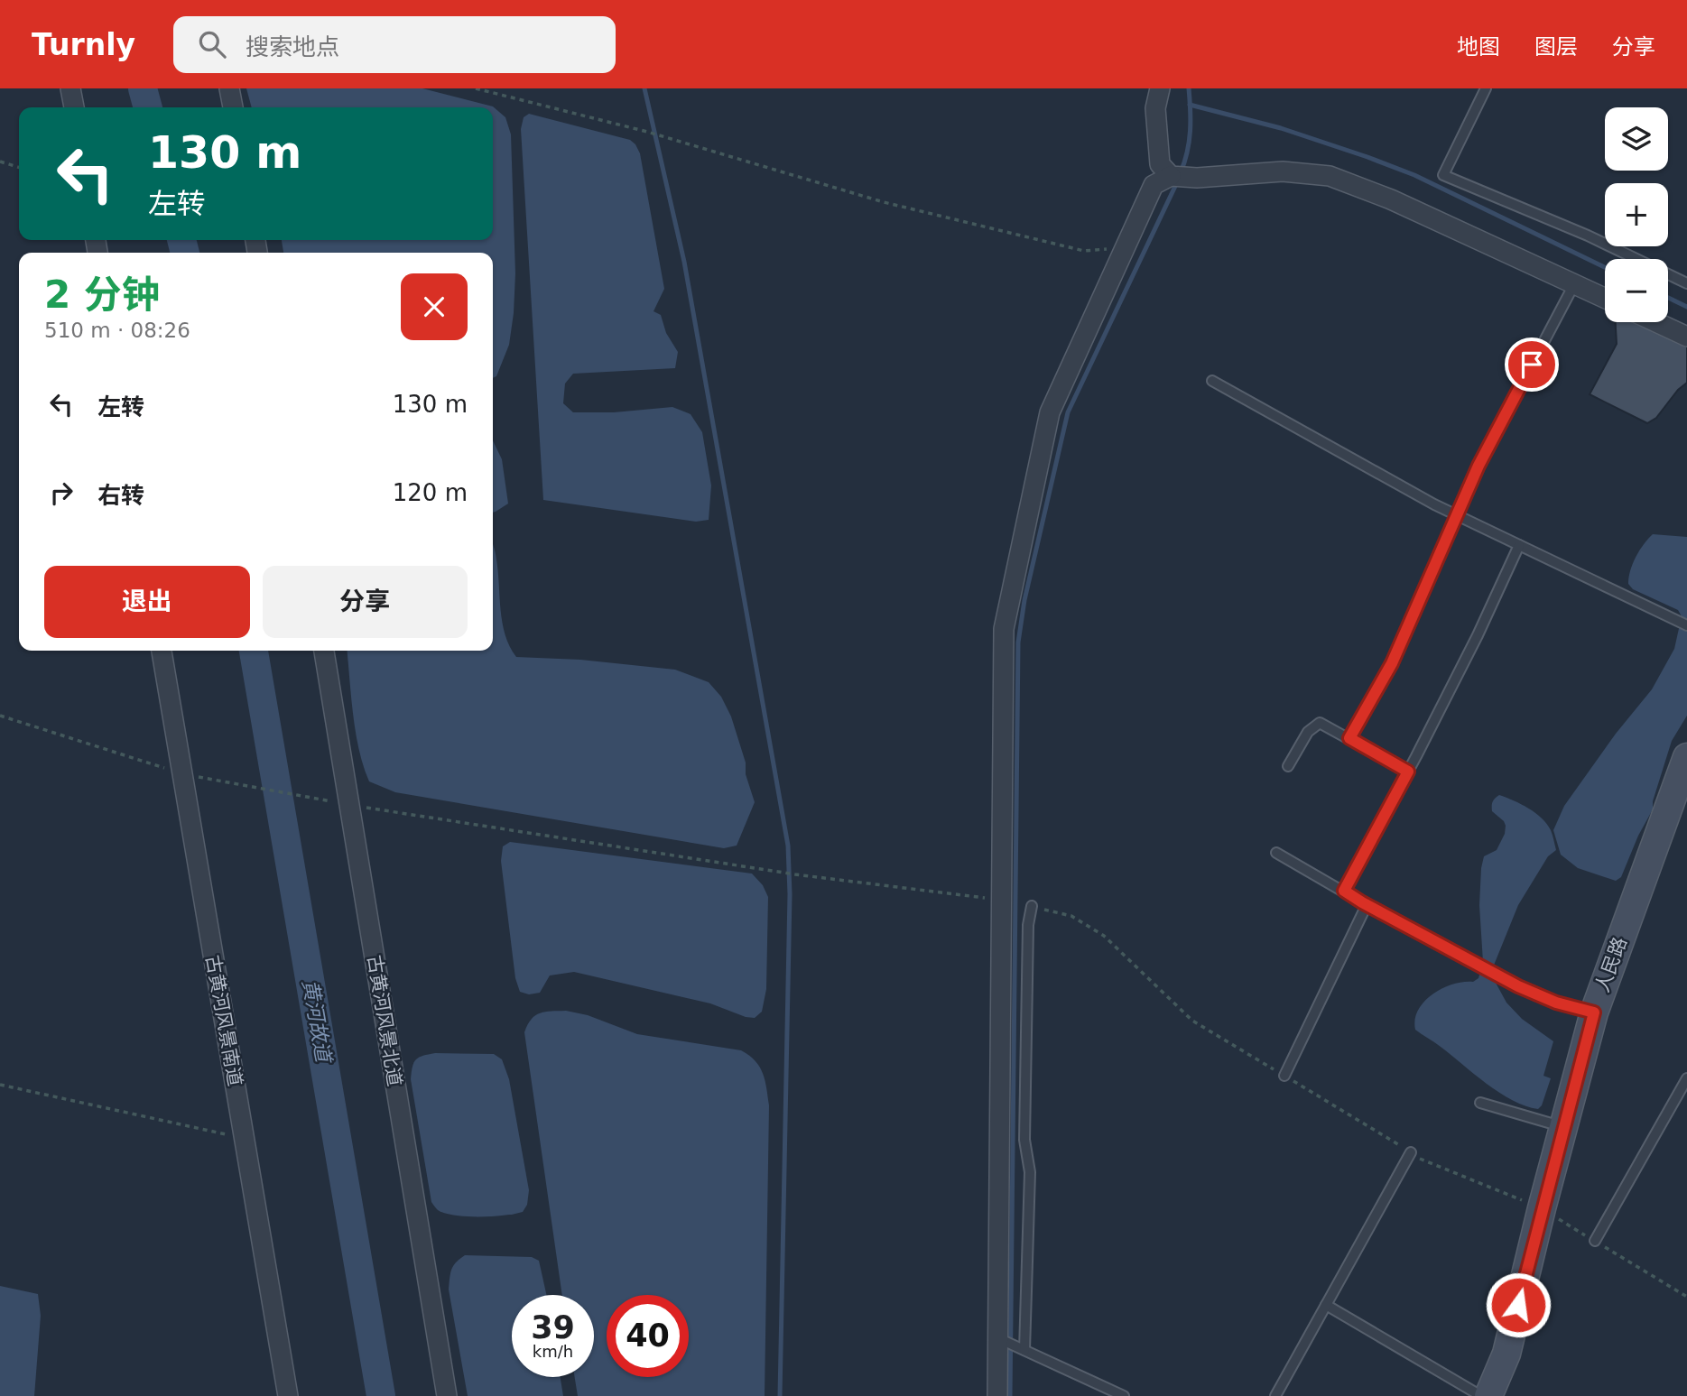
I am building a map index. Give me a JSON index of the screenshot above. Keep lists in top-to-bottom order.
{
  "streets": {
    "street": ["人民路", "古黄河风景南道", "古黄河风景北道"]
  },
  "water": ["黄河故道"],
  "page": {
    "header": "Turnly",
    "search": "搜索地点",
    "nav": ["地图", "图层", "分享"],
    "map_buttons": ["+", "−"],
    "turn": ["130 m", "左转"],
    "heading": ["2 分钟", "510 m · 08:26"],
    "list": [
      {
        "name": "左转",
        "value": "130 m"
      },
      {
        "name": "右转",
        "value": "120 m"
      }
    ],
    "buttons": ["退出", "分享"],
    "speed": "39 km/h",
    "limit": "40"
  }
}
